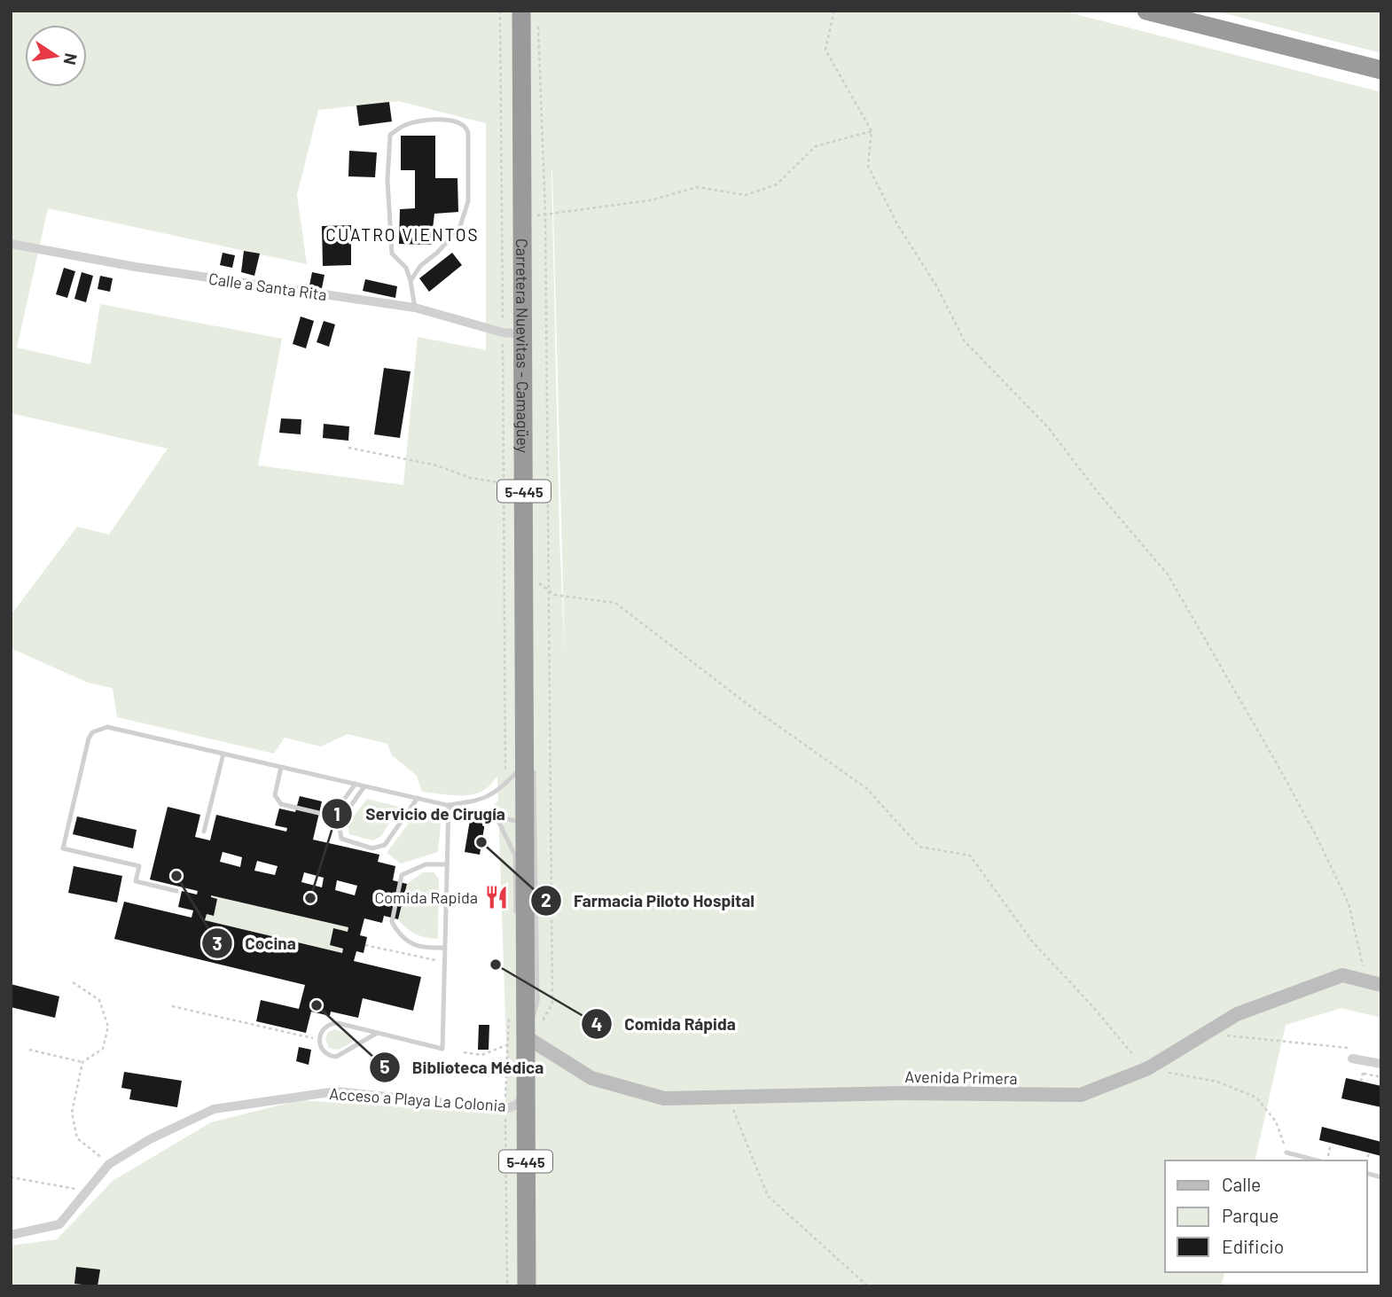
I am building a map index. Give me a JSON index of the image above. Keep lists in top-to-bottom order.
{
  "streets": {
    "highway": ["Carretera Nuevitas - Camagüey", "5-445"],
    "main road": ["Avenida Primera"],
    "street": ["Calle a Santa Rita", "Acceso a Playa La Colonia"]
  },
  "crossings": [
    ["Calle a Santa Rita", "Carretera Nuevitas - Camagüey"],
    ["Carretera Nuevitas - Camagüey", "Avenida Primera"],
    ["Carretera Nuevitas - Camagüey", "Acceso a Playa La Colonia"]
  ],
  "districts": ["CUATRO VIENTOS"],
  "places": {
    "other": [
      "Farmacia Piloto Hospital",
      "Cocina",
      "Servicio de Cirugía",
      "Comida Rápida",
      "Biblioteca Médica"
    ],
    "restaurant": ["Comida Rapida"]
  },
  "legend": ["Calle", "Parque", "Edificio"],
  "north": "right"
}
